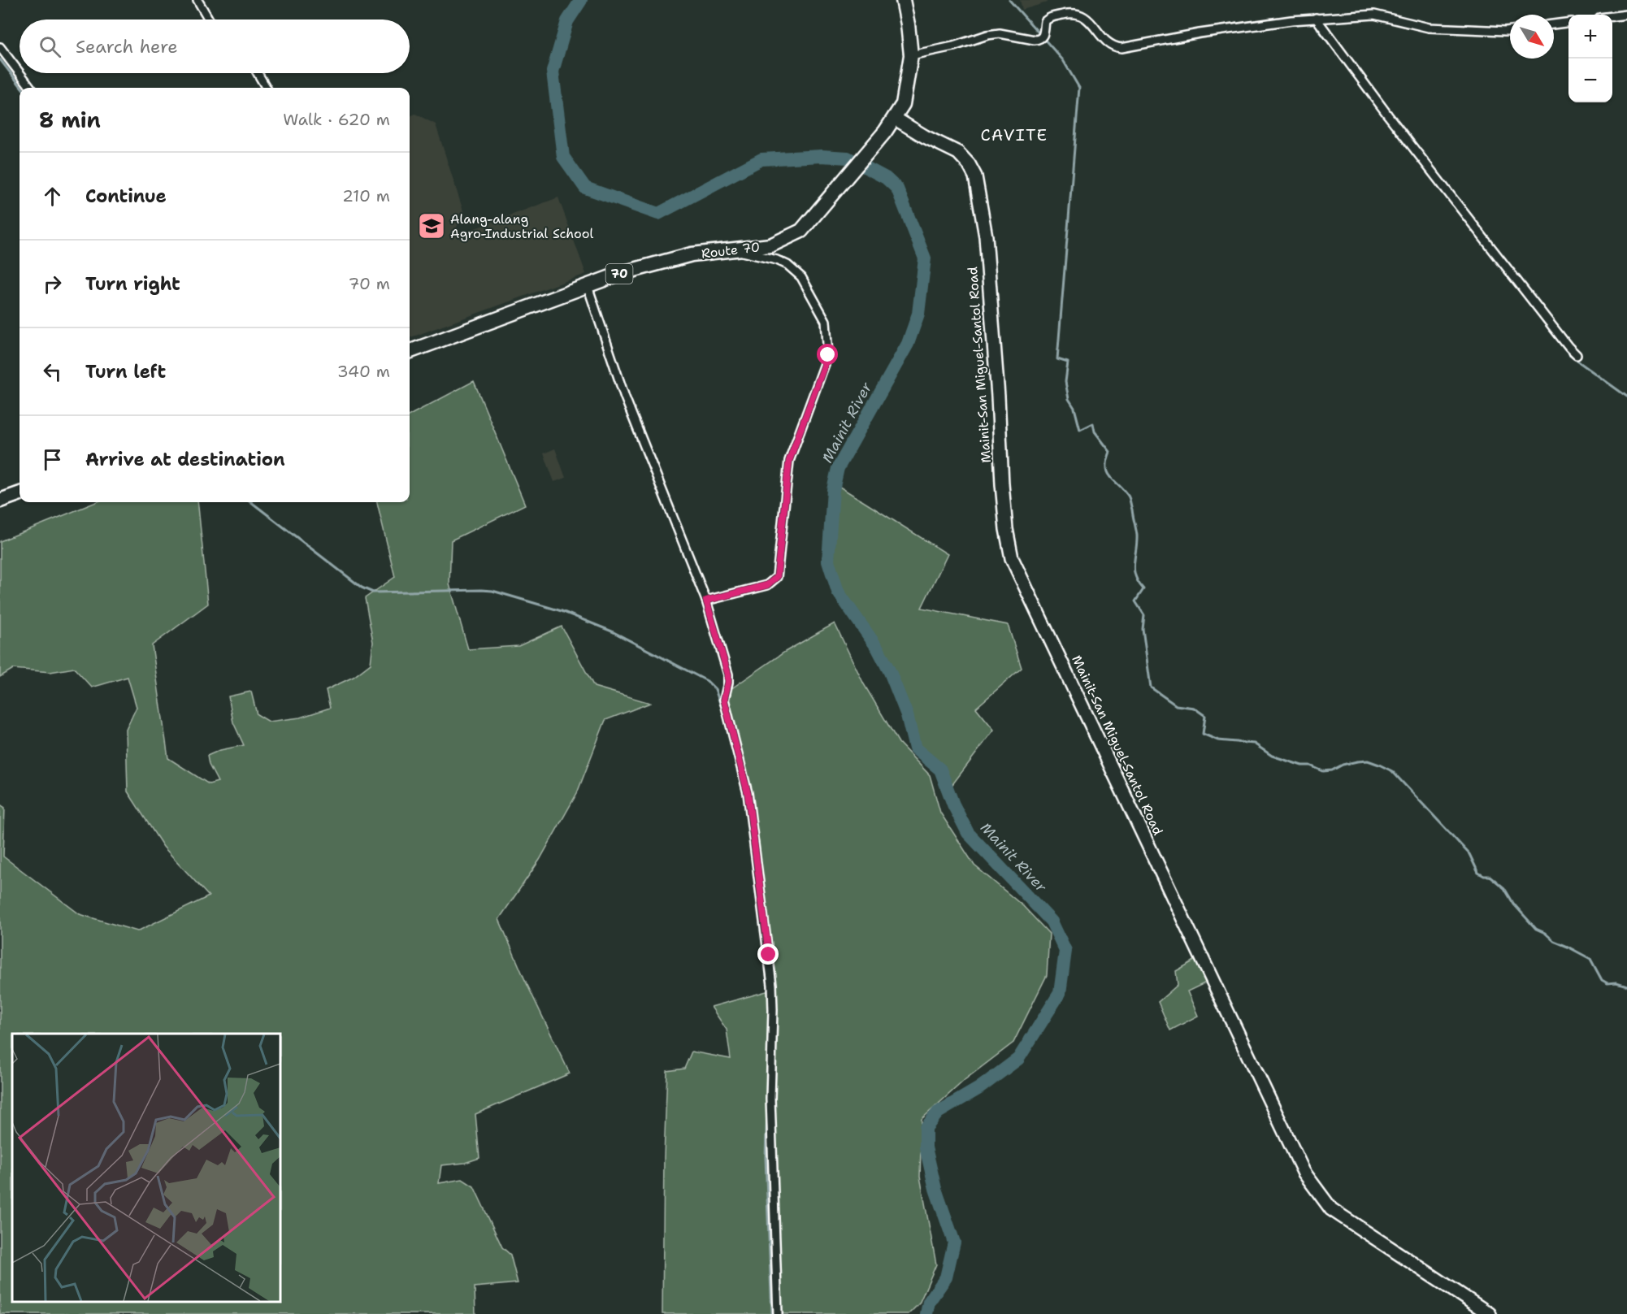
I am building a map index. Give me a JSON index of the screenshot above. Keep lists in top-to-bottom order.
{
  "streets": {
    "highway": ["Route 70", "70"],
    "main road": ["Mainit-San Miguel-Santol Road"]
  },
  "crossings": [
    ["Route 70", "Mainit-San Miguel-Santol Road"]
  ],
  "districts": ["CAVITE"],
  "water": ["Mainit River"],
  "places": {
    "school or university": ["Alang-alang Agro-Industrial School"]
  },
  "north": "bottom right",
  "page": {
    "map_buttons": ["+", "−"],
    "search": "Search here",
    "heading": ["8 min", "Walk · 620 m"],
    "list": [
      ["Continue", "210 m"],
      ["Turn right", "70 m"],
      ["Turn left", "340 m"],
      "Arrive at destination"
    ]
  }
}
